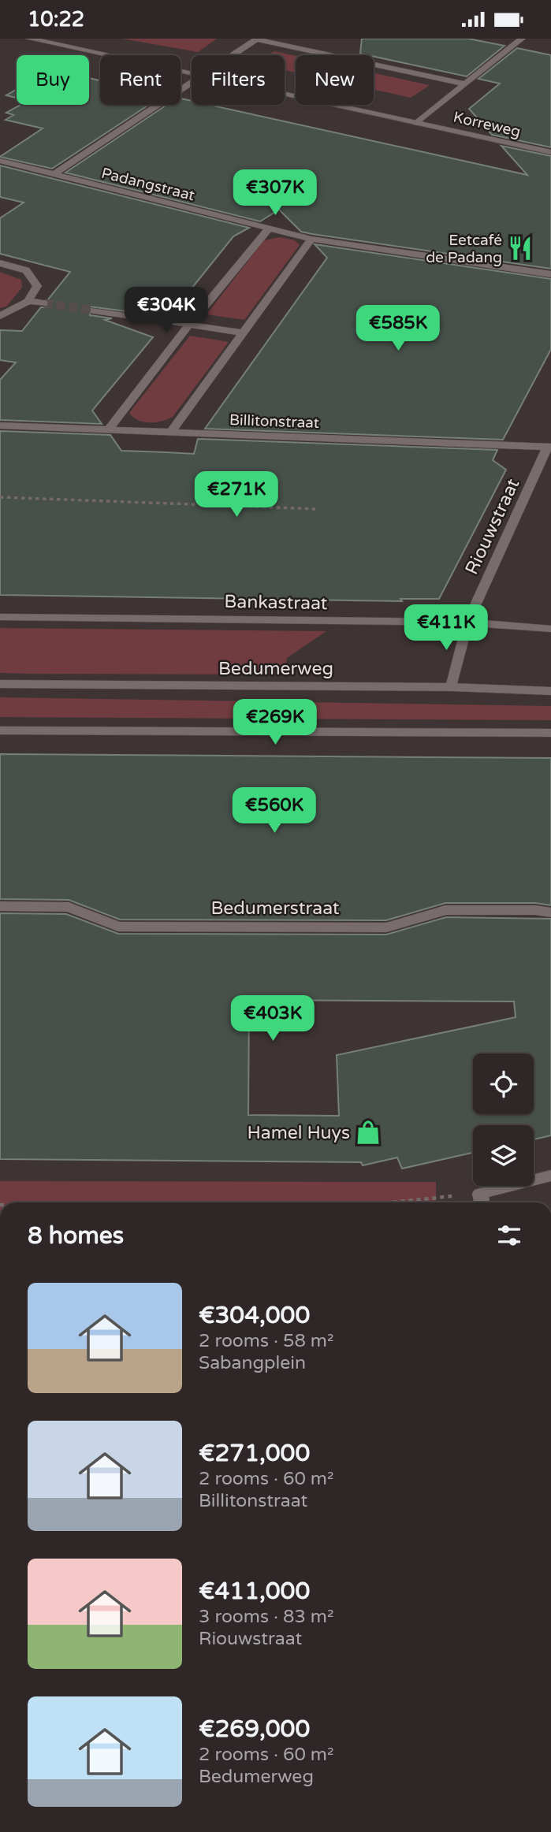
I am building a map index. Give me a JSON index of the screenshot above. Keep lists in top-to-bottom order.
{
  "streets": {
    "street": [
      "Korreweg",
      "Padangstraat",
      "Billitonstraat",
      "Riouwstraat",
      "Bankastraat",
      "Bedumerweg",
      "Bedumerstraat"
    ]
  },
  "crossings": [
    ["Billitonstraat", "Riouwstraat"],
    ["Riouwstraat", "Bankastraat"],
    ["Riouwstraat", "Bedumerweg"]
  ],
  "places": {
    "restaurant": ["Eetcafé de Padang"],
    "shop": ["Hamel Huys"]
  },
  "page": {
    "status": "10:22",
    "chip": [
      "Buy",
      "Rent",
      "Filters",
      "New"
    ],
    "price": [
      "€307K",
      "€304K",
      "€585K",
      "€271K",
      "€411K",
      "€269K",
      "€560K",
      "€403K"
    ],
    "heading": "8 homes",
    "list": [
      {
        "name": "€304,000",
        "note": "2 rooms · 58 m² · Sabangplein"
      },
      {
        "name": "€271,000",
        "note": "2 rooms · 60 m² · Billitonstraat"
      },
      {
        "name": "€411,000",
        "note": "3 rooms · 83 m² · Riouwstraat"
      },
      {
        "name": "€269,000",
        "note": "2 rooms · 60 m² · Bedumerweg"
      }
    ]
  }
}
